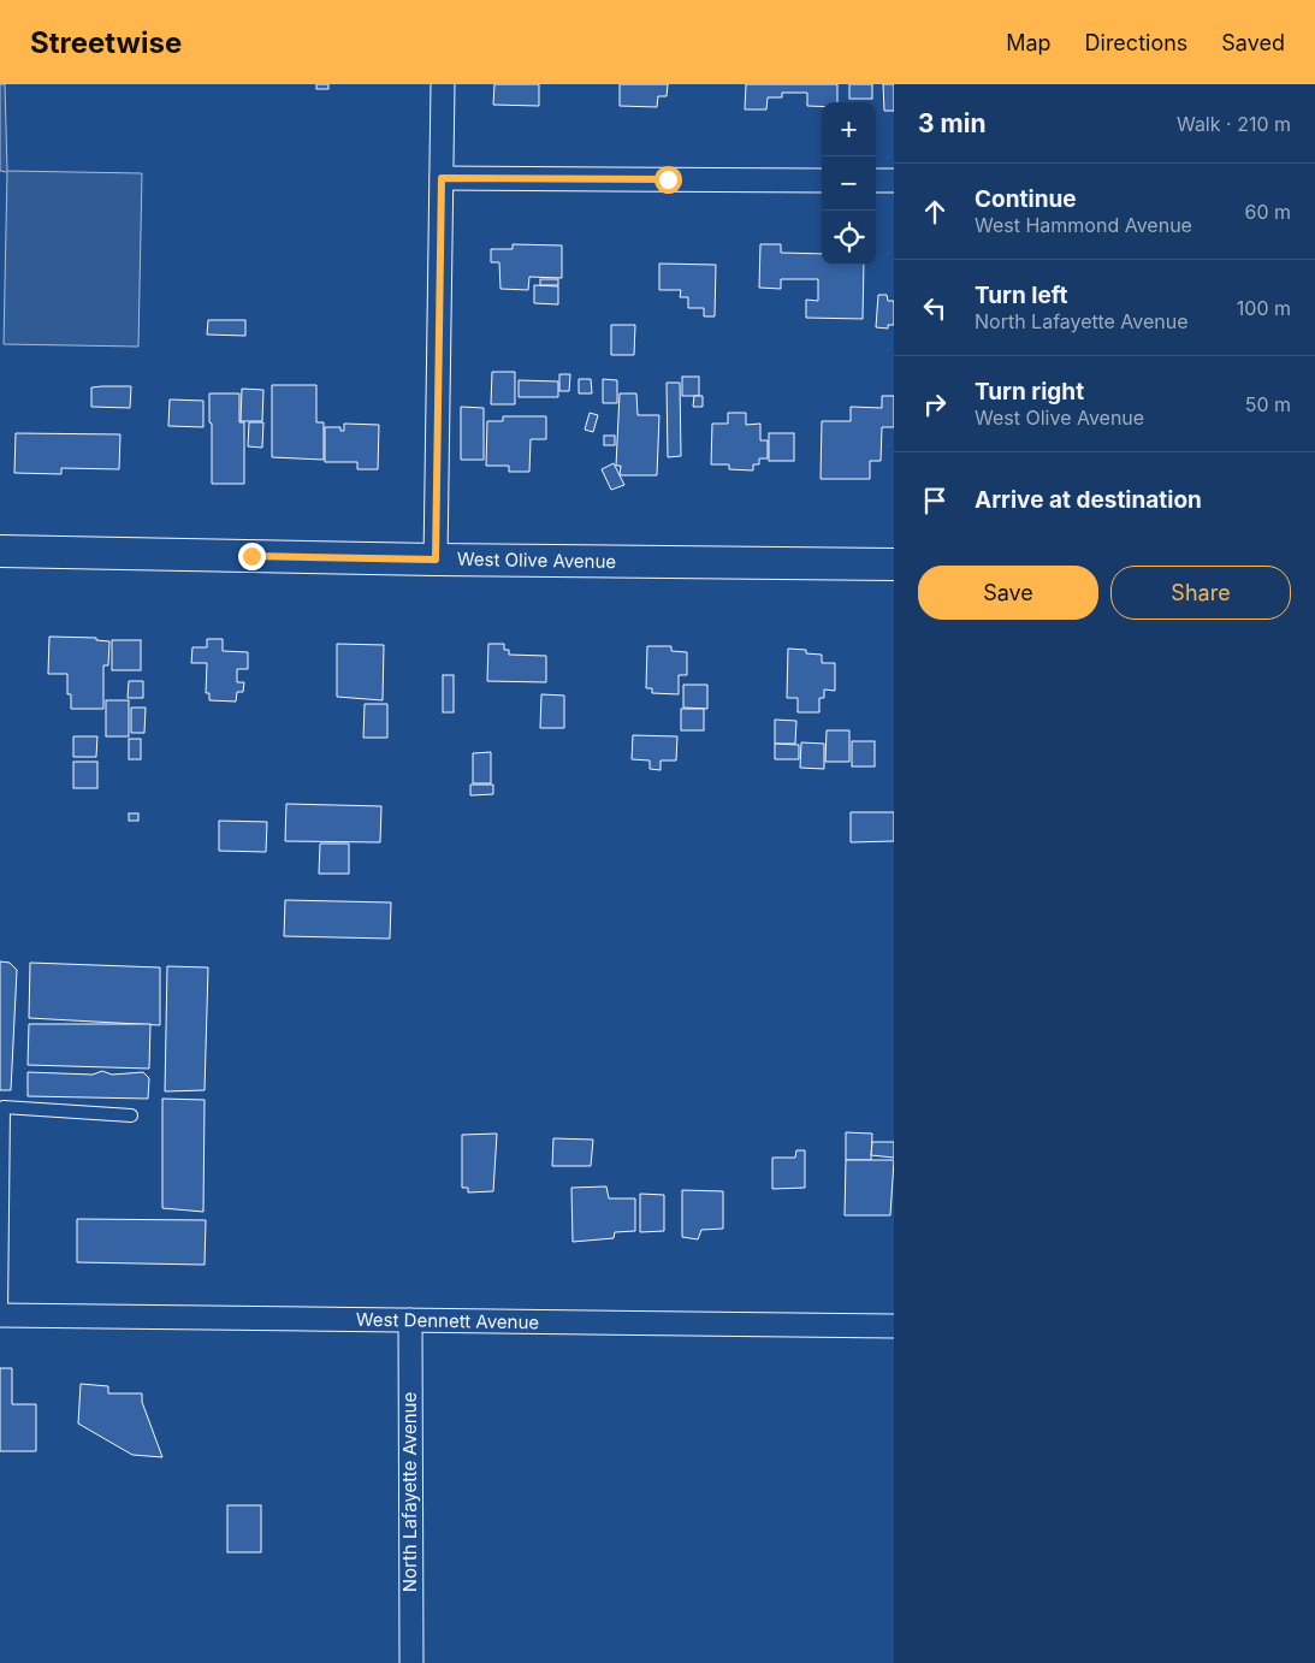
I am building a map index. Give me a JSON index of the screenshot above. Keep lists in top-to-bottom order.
{
  "streets": {
    "main road": ["West Olive Avenue"],
    "street": ["West Dennett Avenue", "North Lafayette Avenue"]
  },
  "crossings": [
    ["West Dennett Avenue", "North Lafayette Avenue"]
  ],
  "page": {
    "header": "Streetwise",
    "nav": ["Map", "Directions", "Saved"],
    "heading": ["3 min", "Walk · 210 m"],
    "map_buttons": ["+", "−"],
    "list": [
      ["Continue", "West Hammond Avenue", "60 m"],
      ["Turn left", "North Lafayette Avenue", "100 m"],
      ["Turn right", "West Olive Avenue", "50 m"],
      "Arrive at destination"
    ],
    "buttons": ["Save", "Share"]
  }
}
